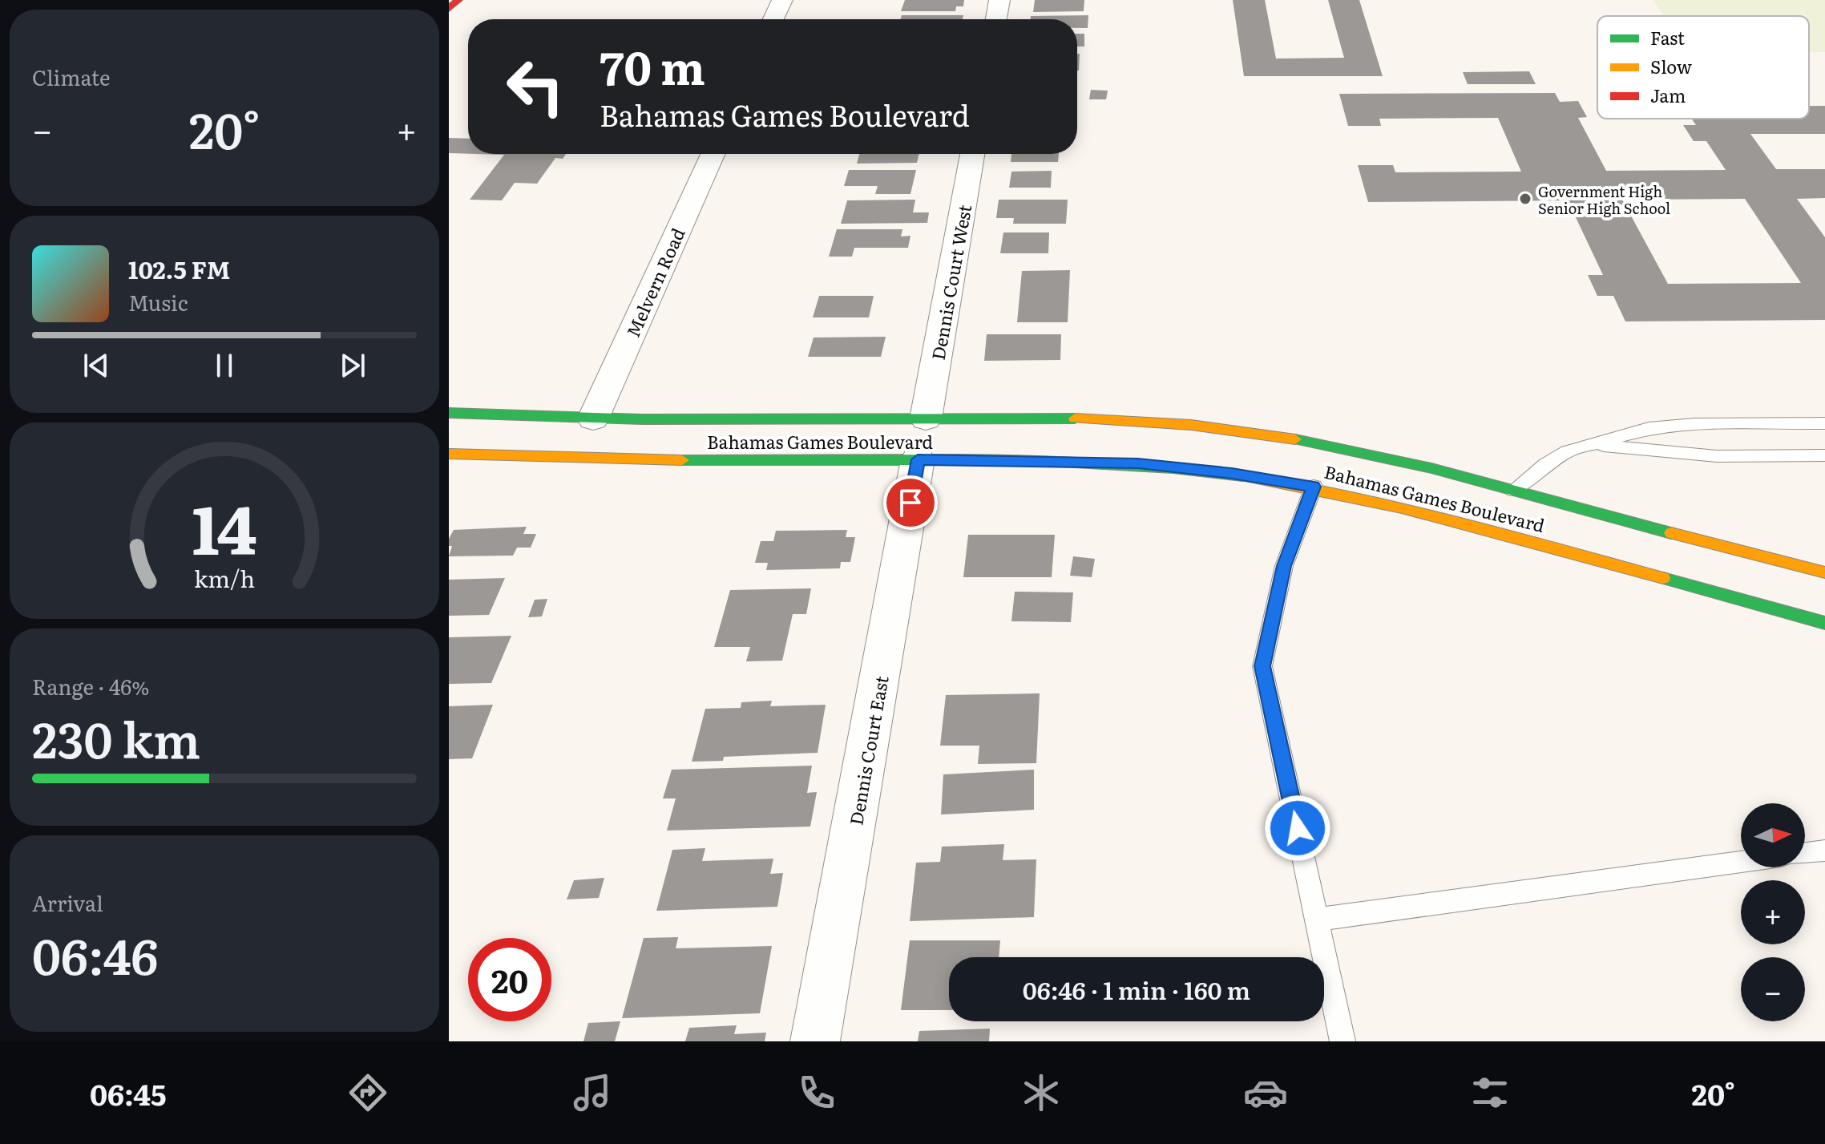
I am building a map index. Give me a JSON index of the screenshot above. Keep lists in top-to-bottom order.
{
  "streets": {
    "main road": ["Bahamas Games Boulevard"],
    "street": ["Melvern Road", "Dennis Court West", "Dennis Court East"]
  },
  "crossings": [
    ["Melvern Road", "Bahamas Games Boulevard"],
    ["Dennis Court West", "Bahamas Games Boulevard"],
    ["Bahamas Games Boulevard", "Dennis Court East"]
  ],
  "places": ["Government High Senior High School"],
  "legend": ["Fast", "Slow", "Jam"],
  "north": "right",
  "page": {
    "tile": [
      "Climate",
      ["Range · 46%", "230 km"],
      ["Arrival", "06:46"]
    ],
    "turn": ["70 m", "Bahamas Games Boulevard"],
    "heat": ["−", "20°", "+"],
    "song": ["102.5 FM", "Music"],
    "map_buttons": ["+", "−"],
    "limit": "20",
    "trip": "06:46 · 1 min · 160 m",
    "tabs": ["06:45", "20°"],
    "gauge": ["14", "km/h"]
  }
}
